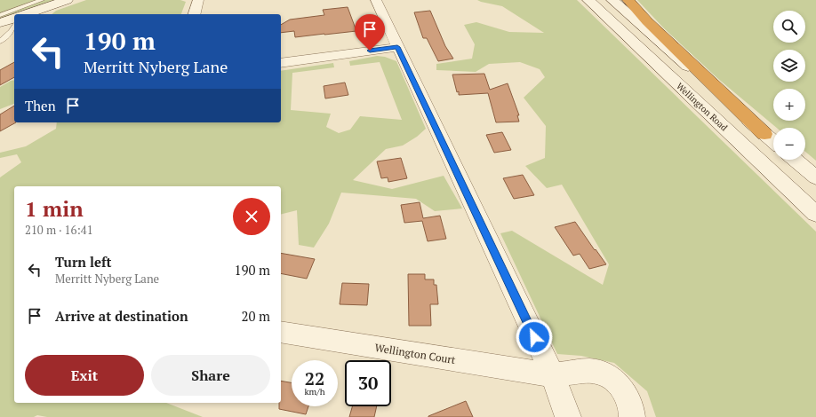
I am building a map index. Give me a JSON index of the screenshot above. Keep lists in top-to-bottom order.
{
  "streets": {
    "main road": ["Wellington Road"],
    "street": ["Wellington Court"]
  },
  "page": {
    "map_buttons": ["+", "−"],
    "turn": ["190 m", "Merritt Nyberg Lane"],
    "then": "Then",
    "heading": ["1 min", "210 m · 16:41"],
    "list": [
      {
        "name": "Turn left",
        "note": "Merritt Nyberg Lane",
        "value": "190 m"
      },
      {
        "name": "Arrive at destination",
        "value": "20 m"
      }
    ],
    "buttons": ["Exit", "Share"],
    "speed": "22 km/h",
    "limit": "30"
  }
}
